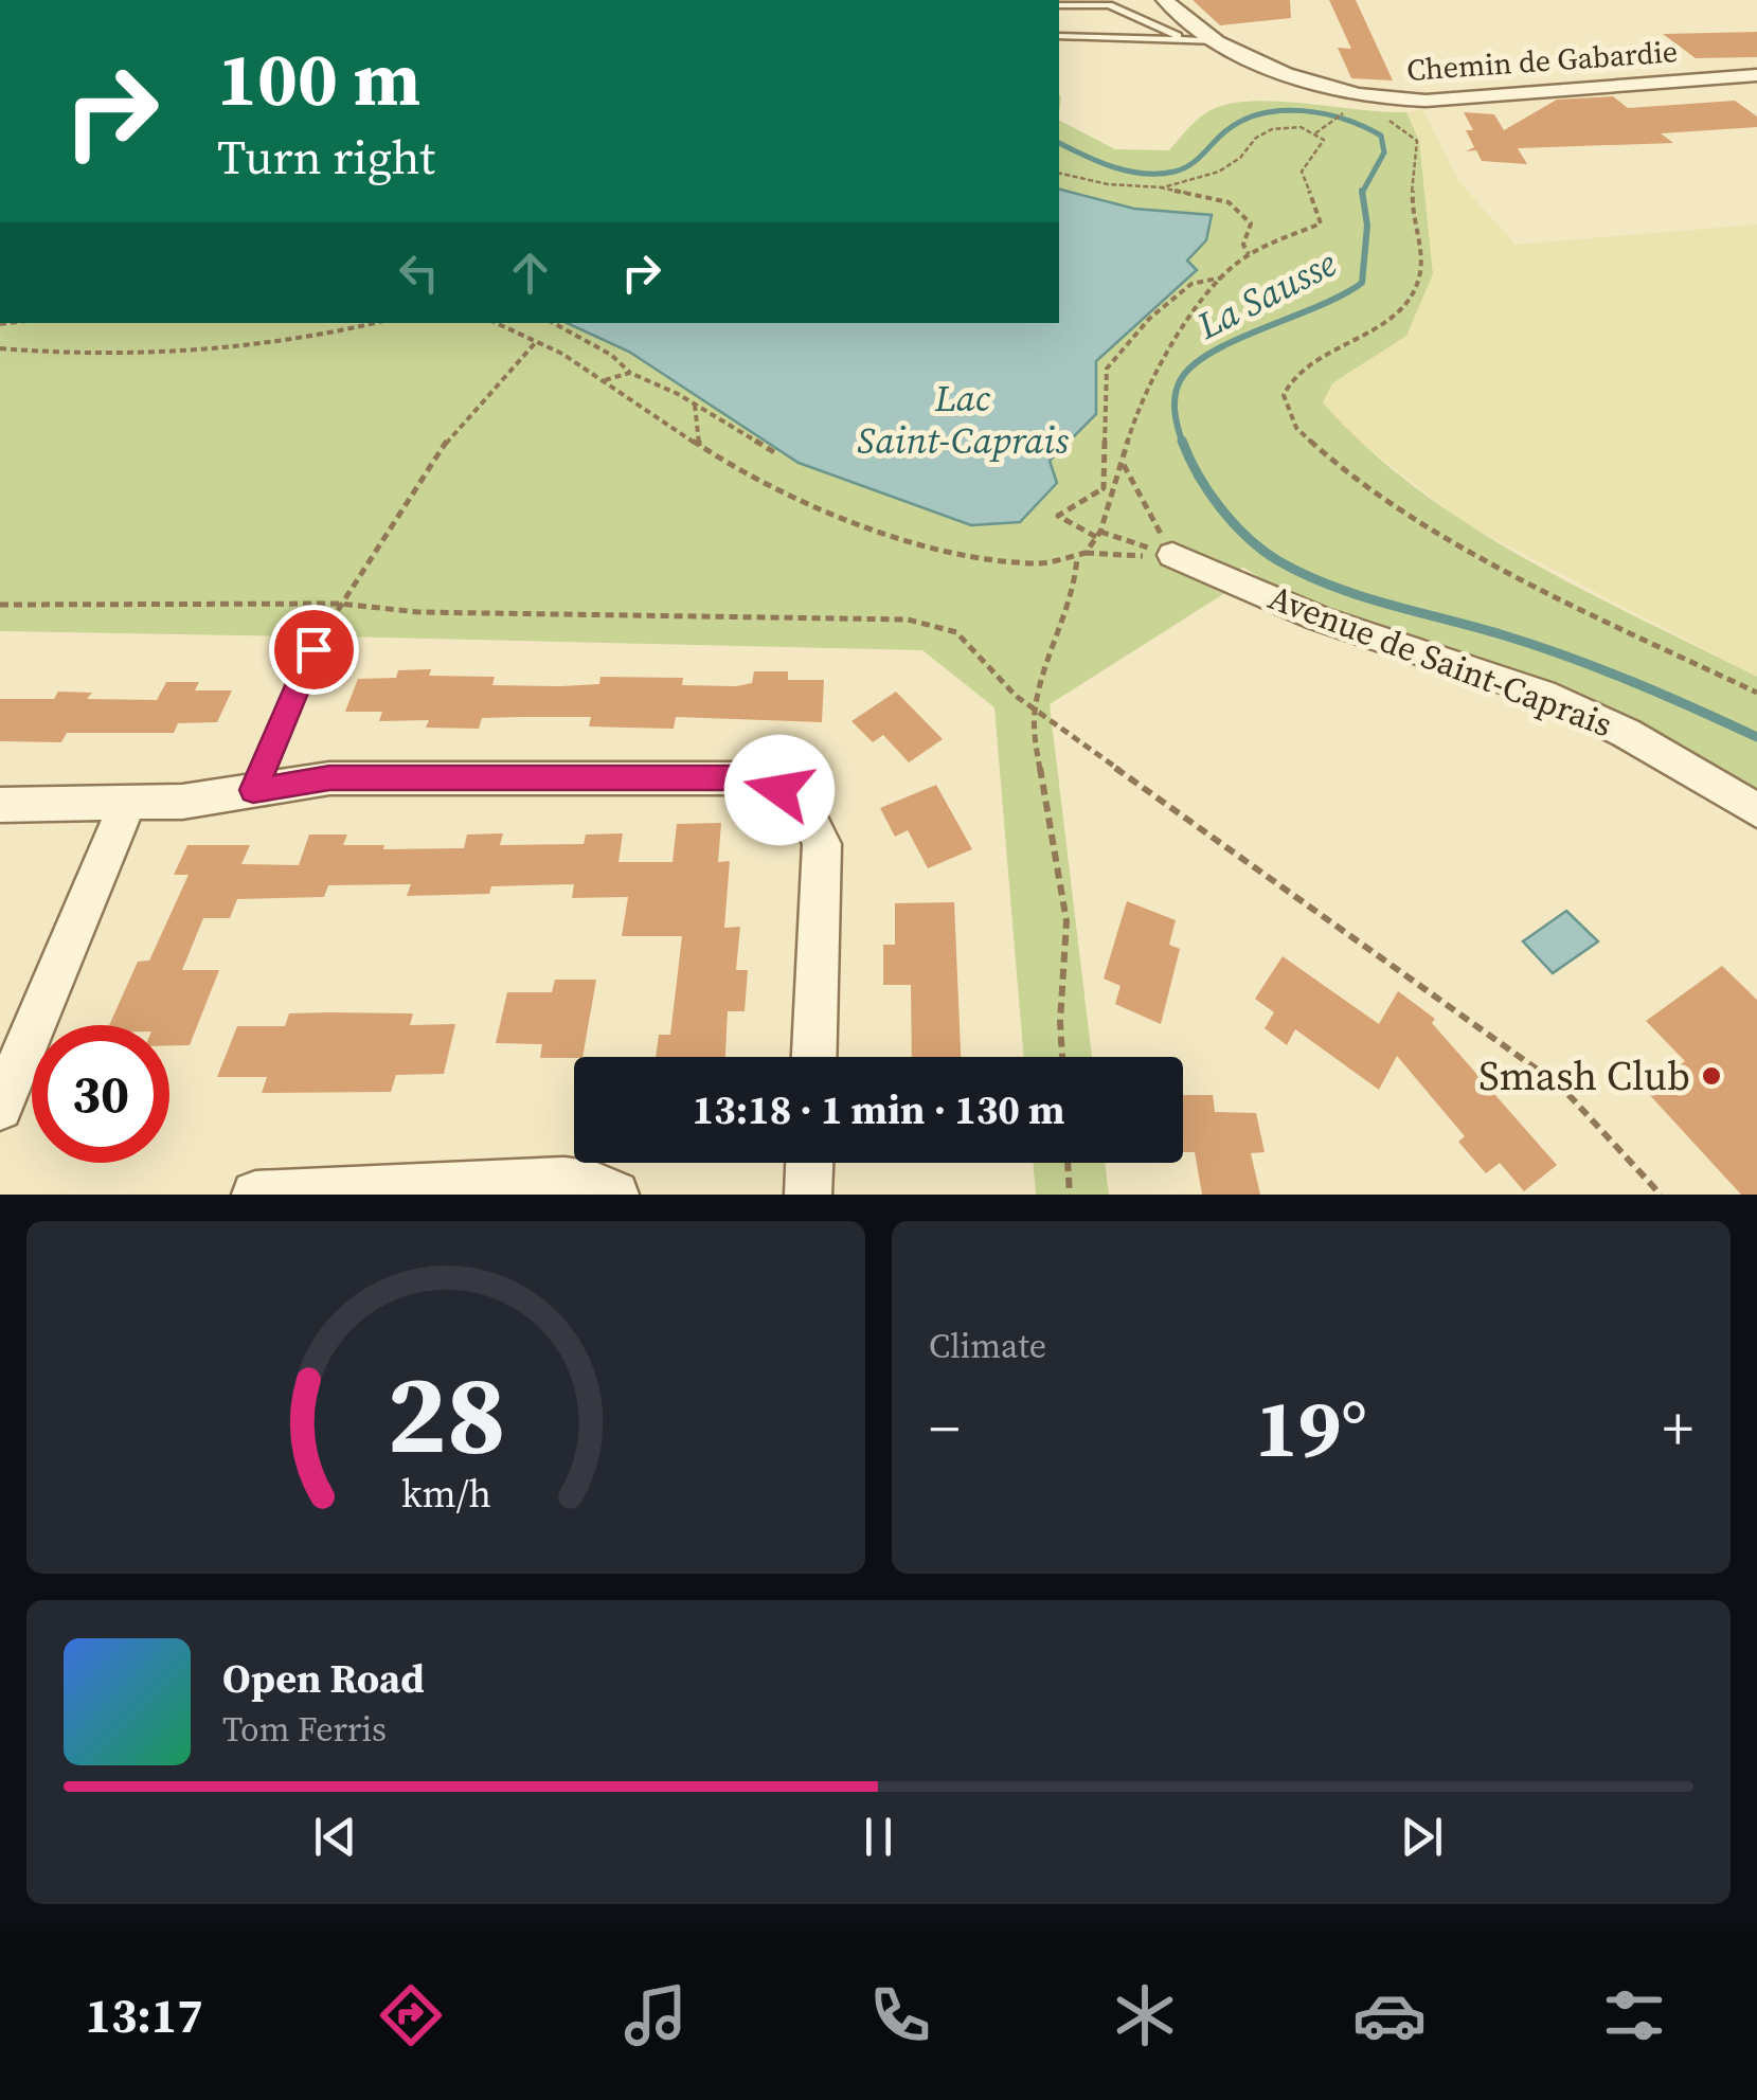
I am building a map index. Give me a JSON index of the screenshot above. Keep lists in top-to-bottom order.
{
  "streets": {
    "street": ["Chemin de Gabardie", "Avenue de Saint-Caprais"]
  },
  "water": ["La Sausse", "Lac Saint-Caprais"],
  "places": ["Smash Club"],
  "page": {
    "turn": ["100 m", "Turn right"],
    "limit": "30",
    "trip": "13:18 · 1 min · 130 m",
    "tile": "Climate",
    "heat": ["−", "19°", "+"],
    "song": ["Open Road", "Tom Ferris"],
    "tabs": "13:17",
    "gauge": ["28", "km/h"]
  }
}
